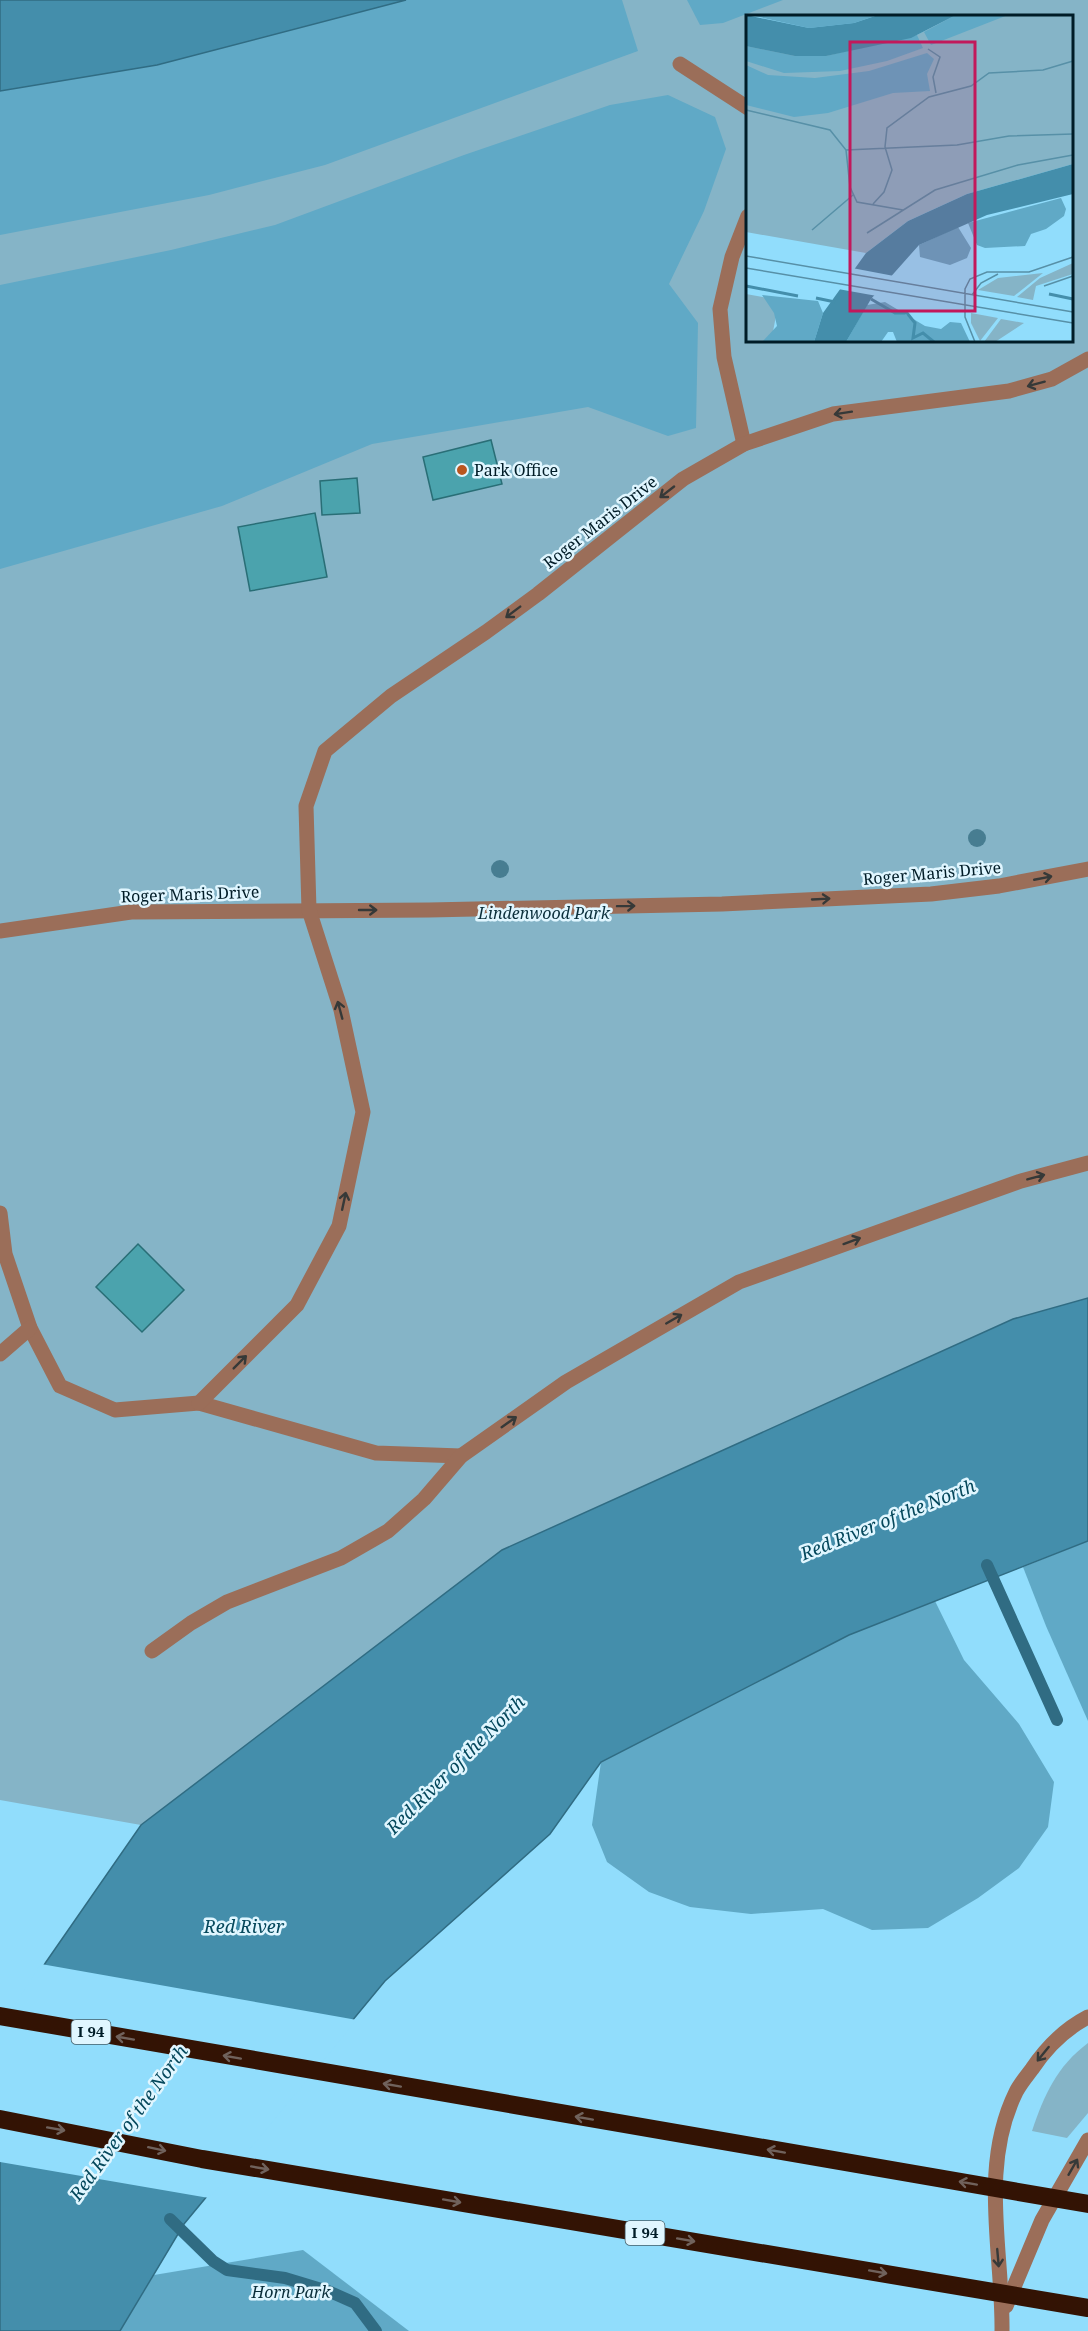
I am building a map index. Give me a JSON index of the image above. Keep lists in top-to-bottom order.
{
  "streets": {
    "highway": ["I 94"],
    "street": ["Roger Maris Drive"]
  },
  "water": ["Red River of the North", "Red River"],
  "parks": ["Lindenwood Park", "Horn Park"],
  "places": ["Park Office"]
}
